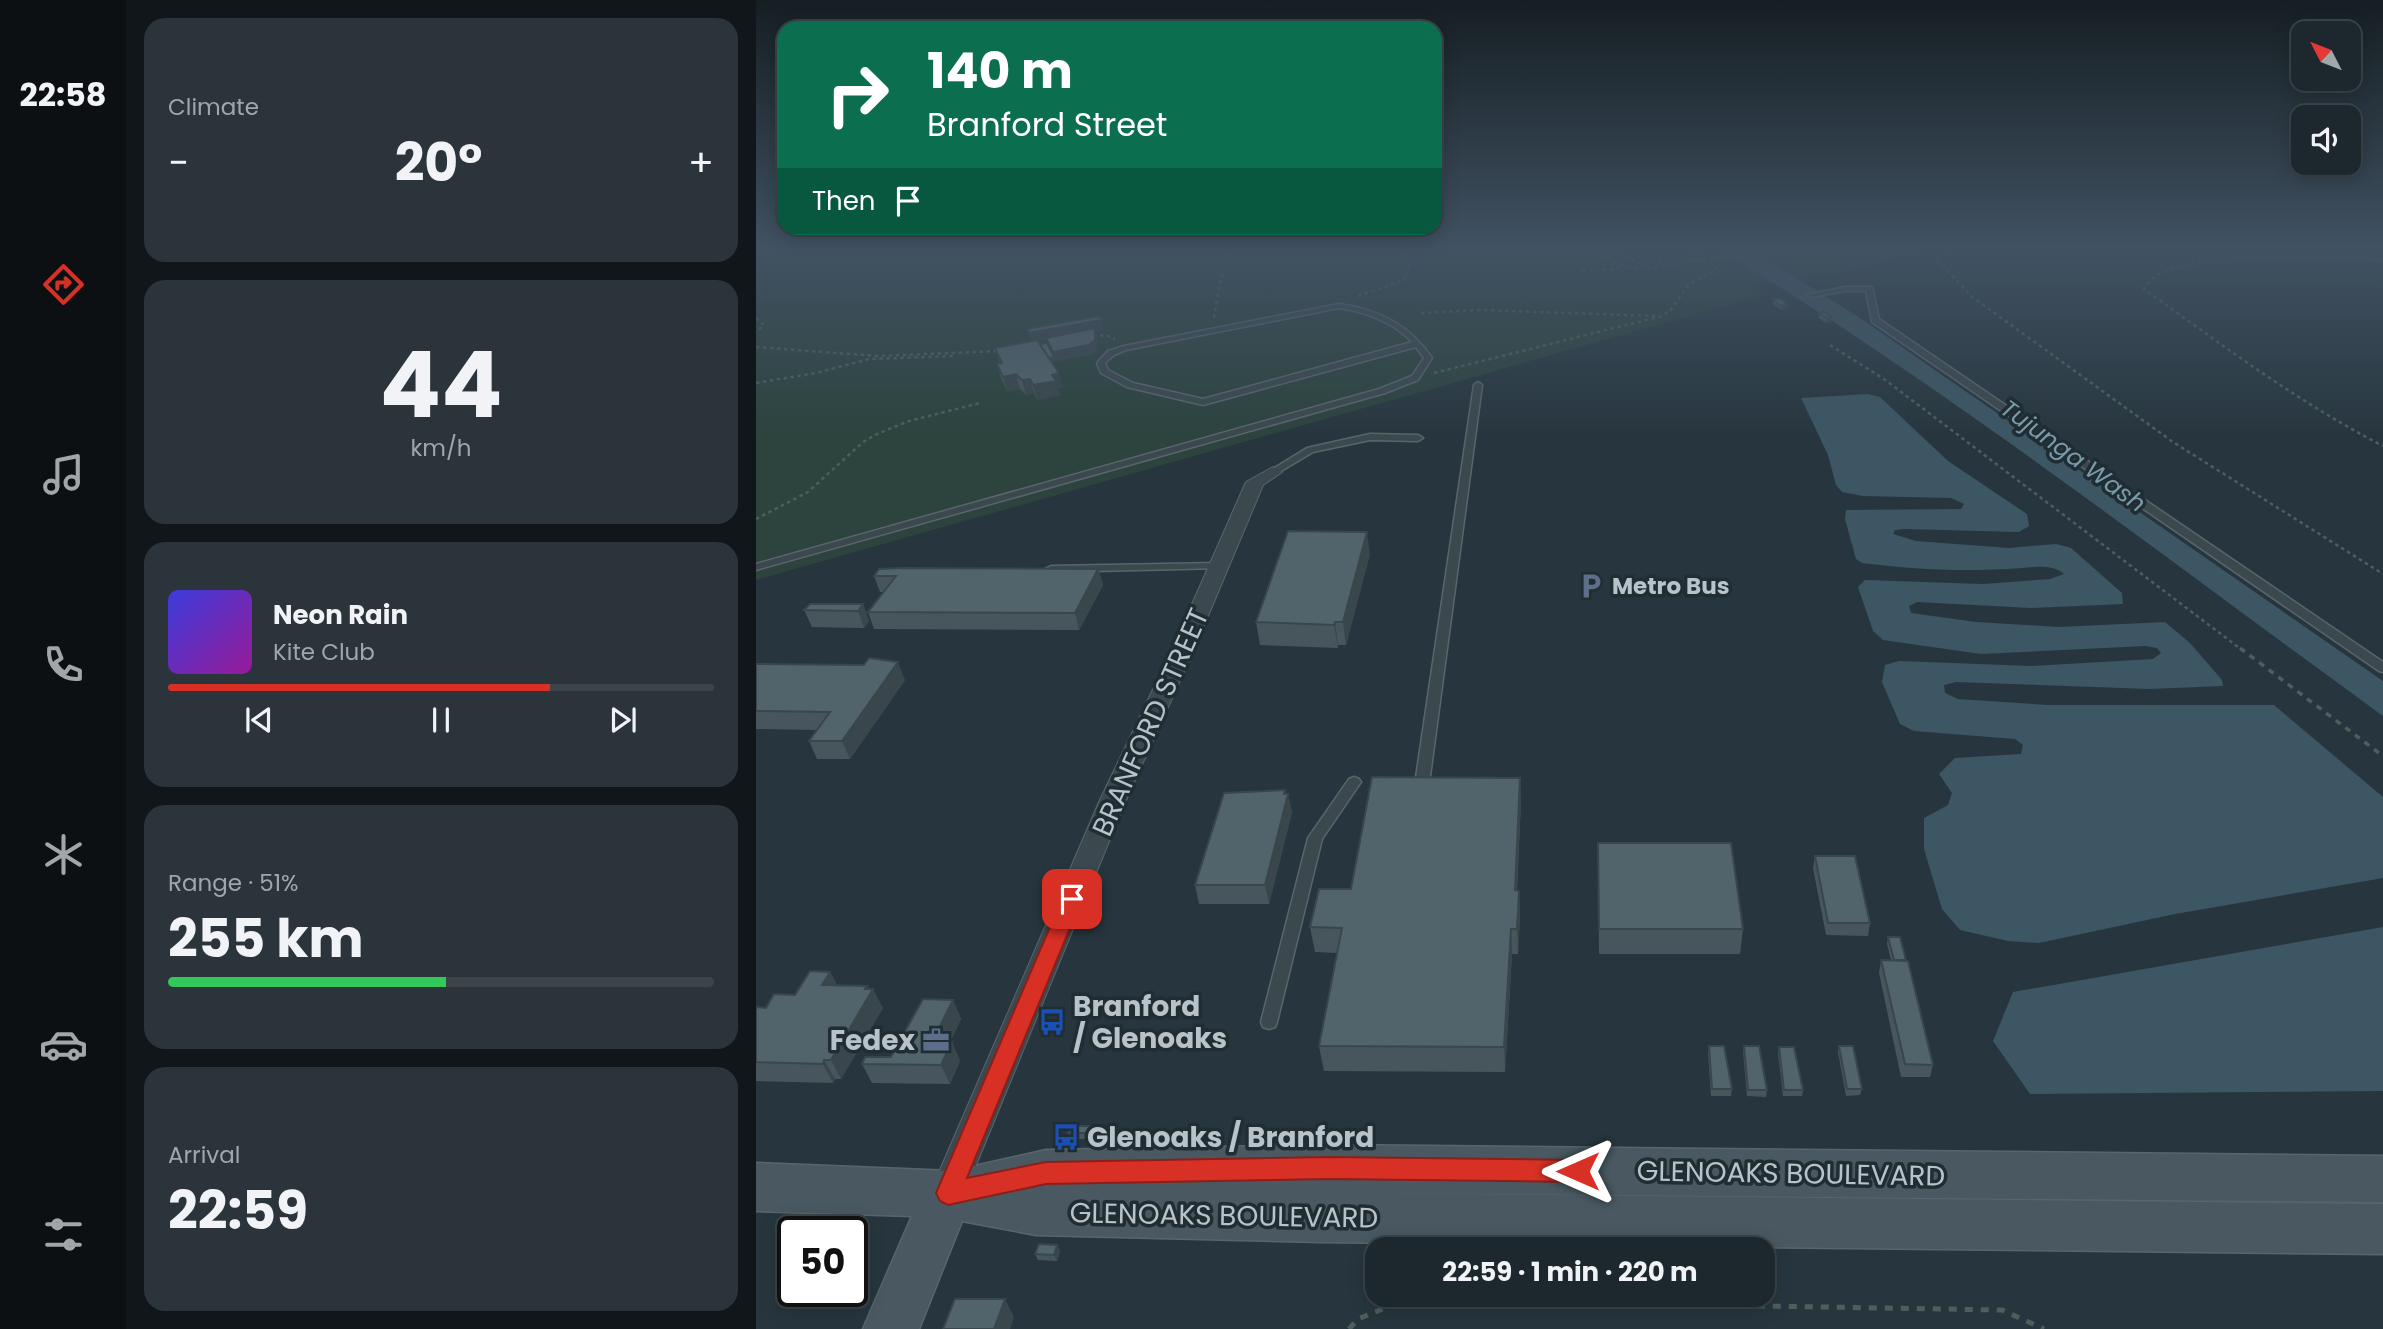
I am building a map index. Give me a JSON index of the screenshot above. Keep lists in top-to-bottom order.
{
  "streets": {
    "main road": ["BRANFORD STREET", "GLENOAKS BOULEVARD"]
  },
  "crossings": [
    ["BRANFORD STREET", "GLENOAKS BOULEVARD"]
  ],
  "water": ["Tujunga Wash"],
  "places": {
    "parking": ["Metro Bus"],
    "bus stop": ["Branford / Glenoaks", "Glenoaks / Branford"],
    "office": ["Fedex"]
  },
  "north": "top left",
  "page": {
    "tabs": "22:58",
    "tile": [
      "Climate",
      ["44", "km/h"],
      ["Range · 51%", "255 km"],
      ["Arrival", "22:59"]
    ],
    "turn": ["140 m", "Branford Street"],
    "heat": ["−", "20°", "+"],
    "then": "Then",
    "song": ["Neon Rain", "Kite Club"],
    "limit": "50",
    "trip": "22:59 · 1 min · 220 m"
  }
}
